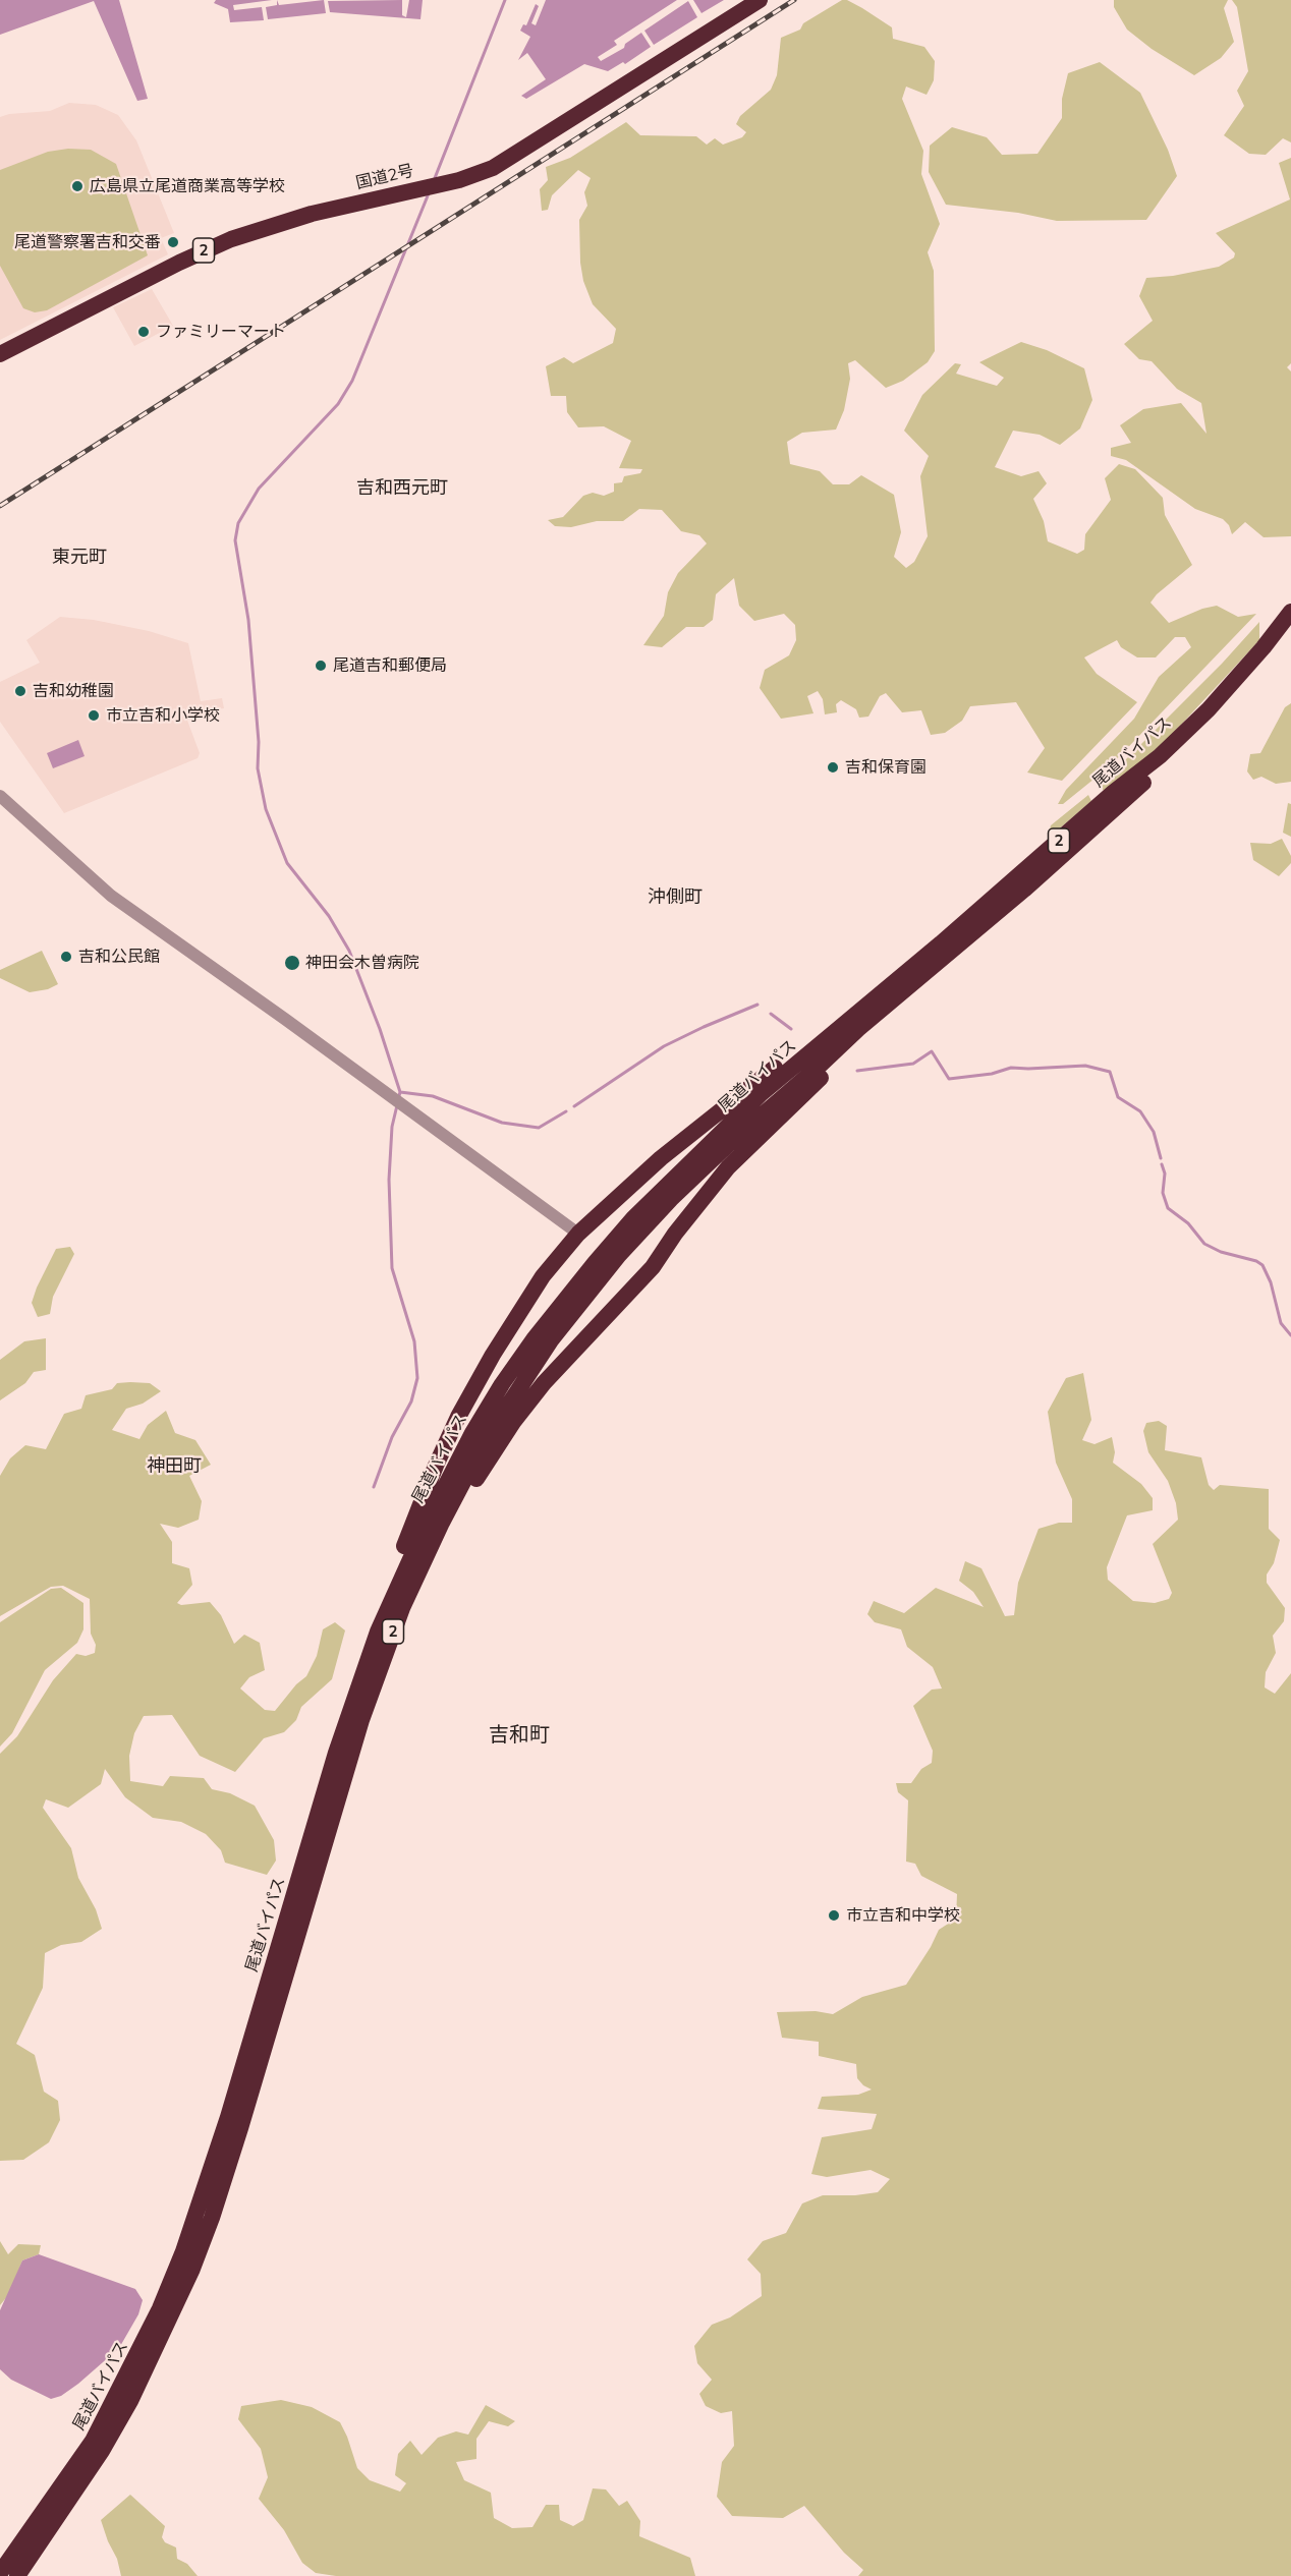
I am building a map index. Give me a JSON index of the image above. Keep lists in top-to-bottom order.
{
  "streets": {
    "highway": ["国道2号", "2", "尾道バイパス"]
  },
  "districts": [
    "吉和西元町",
    "東元町",
    "沖側町",
    "神田町",
    "吉和町"
  ],
  "places": [
    "広島県立尾道商業高等学校",
    "尾道警察署吉和交番",
    "ファミリーマート",
    "尾道吉和郵便局",
    "吉和幼稚園",
    "市立吉和小学校",
    "吉和保育園",
    "吉和公民館",
    "神田会木曽病院",
    "市立吉和中学校"
  ]
}
